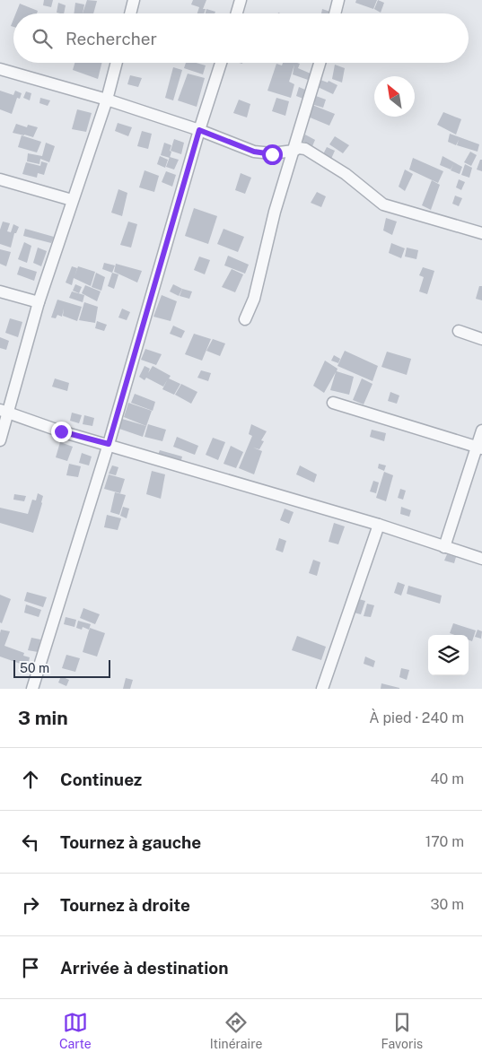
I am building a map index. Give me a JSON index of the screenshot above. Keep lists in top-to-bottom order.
{
  "scale_bar": "50 m",
  "north": "top left",
  "page": {
    "search": "Rechercher",
    "scale": "50 m",
    "heading": ["3 min", "À pied · 240 m"],
    "list": [
      ["Continuez", "40 m"],
      ["Tournez à gauche", "170 m"],
      ["Tournez à droite", "30 m"],
      "Arrivée à destination"
    ],
    "nav": ["Carte", "Itinéraire", "Favoris"]
  }
}
